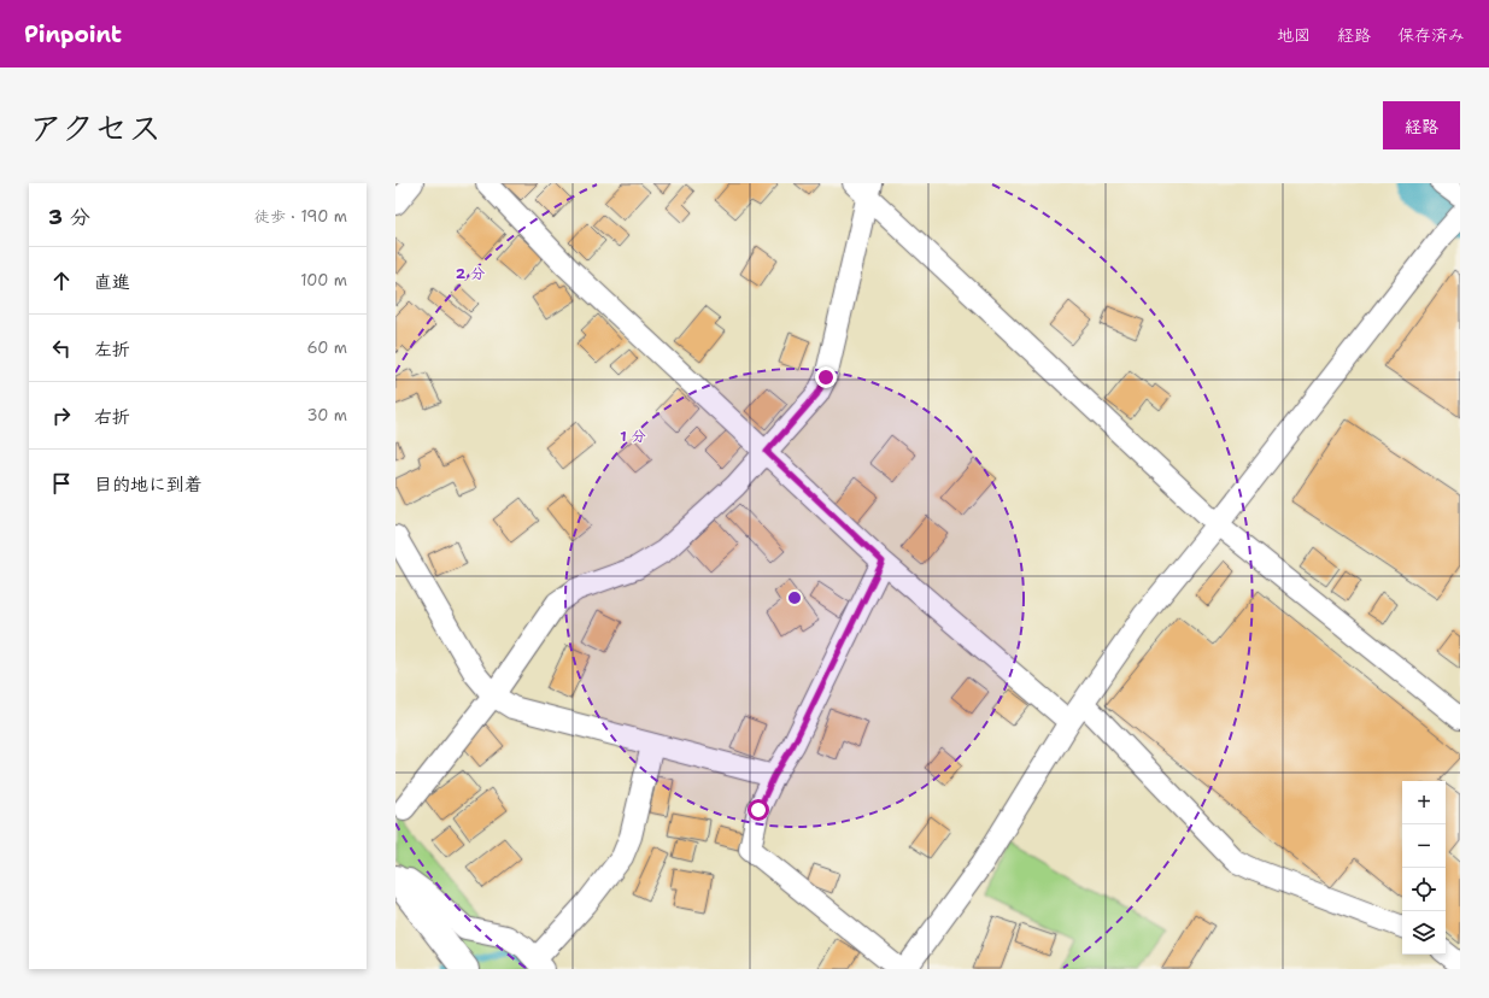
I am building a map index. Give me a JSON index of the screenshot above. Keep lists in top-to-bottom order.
{
  "page": {
    "header": "Pinpoint",
    "nav": ["地図", "経路", "保存済み"],
    "title": "アクセス",
    "buttons": "経路",
    "heading": ["3 分", "徒歩 · 190 m"],
    "list": [
      ["直進", "100 m"],
      ["左折", "60 m"],
      ["右折", "30 m"],
      "目的地に到着"
    ],
    "map_buttons": ["+", "−"]
  },
  "rings": ["2 分", "1 分"]
}
